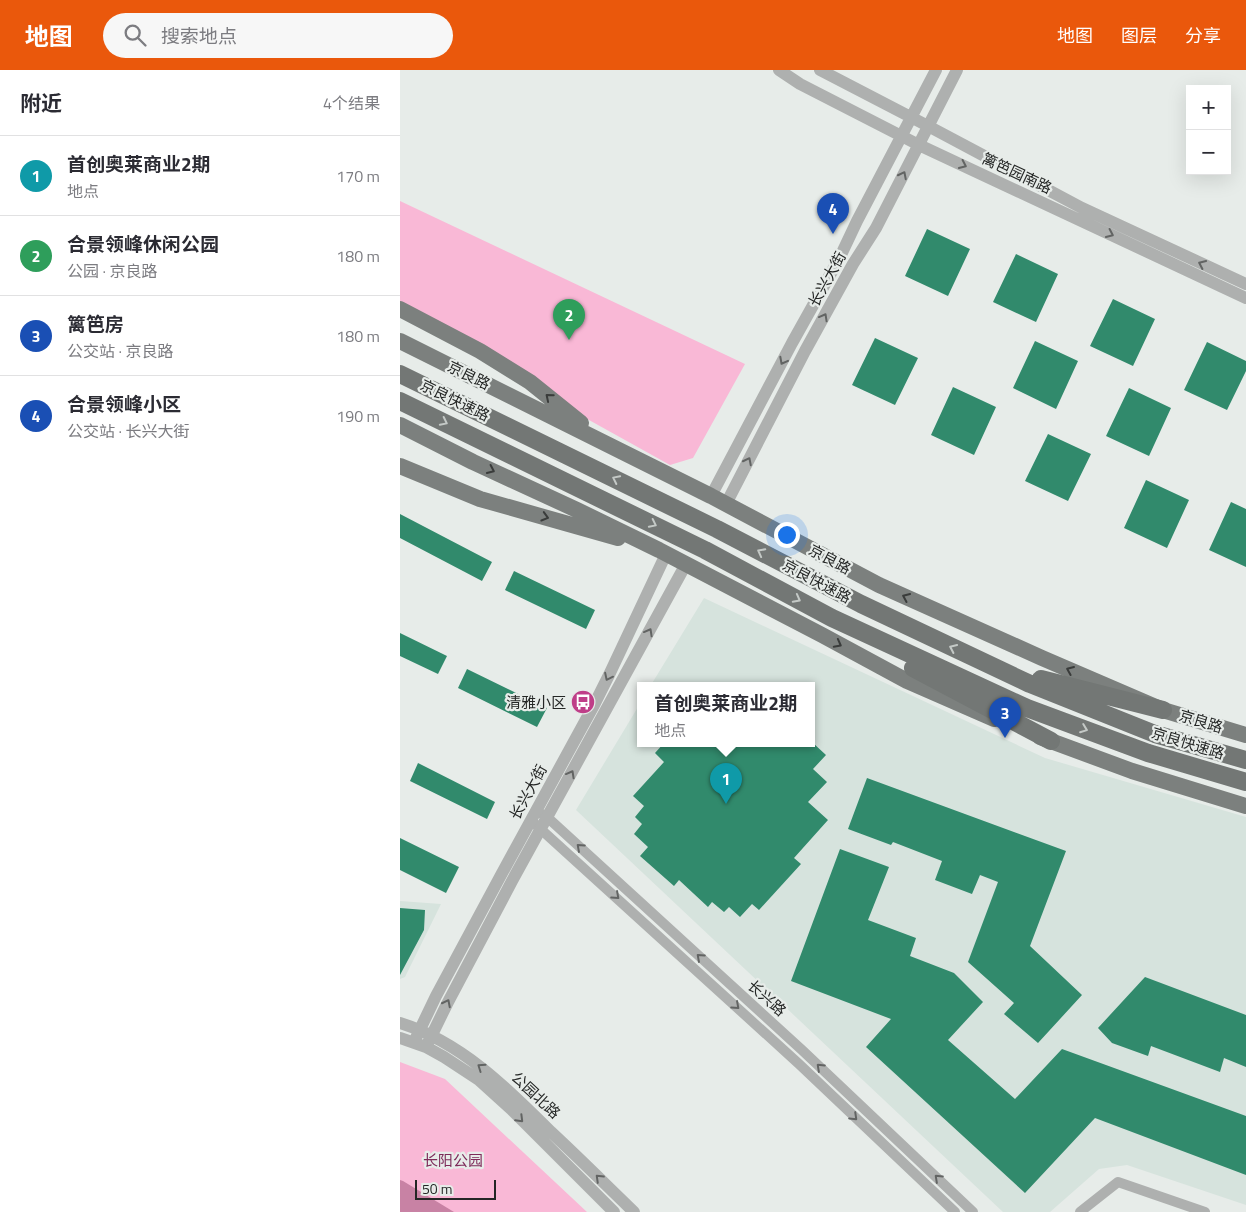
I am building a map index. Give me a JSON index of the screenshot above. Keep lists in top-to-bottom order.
{
  "streets": {
    "highway": ["京良快速路"],
    "main road": ["京良路"],
    "street": [
      "篱笆园南路",
      "长兴大街",
      "长兴路",
      "公园北路"
    ]
  },
  "crossings": [
    ["篱笆园南路", "长兴大街"],
    ["长兴大街", "京良路"],
    ["长兴大街", "长兴路"],
    ["长兴大街", "公园北路"]
  ],
  "parks": ["长阳公园"],
  "places": {
    "bus stop": ["清雅小区"]
  },
  "scale_bar": "50 m",
  "page": {
    "header": "地图",
    "search": "搜索地点",
    "nav": ["地图", "图层", "分享"],
    "heading": ["附近", "4个结果"],
    "map_buttons": ["+", "−"],
    "list": [
      {
        "mark": "1",
        "name": "首创奥莱商业2期",
        "note": "地点",
        "value": "170 m"
      },
      {
        "mark": "2",
        "name": "合景领峰休闲公园",
        "note": "公园 · 京良路",
        "value": "180 m"
      },
      {
        "mark": "3",
        "name": "篱笆房",
        "note": "公交站 · 京良路",
        "value": "180 m"
      },
      {
        "mark": "4",
        "name": "合景领峰小区",
        "note": "公交站 · 长兴大街",
        "value": "190 m"
      }
    ],
    "pins": [
      "4",
      "2",
      "3",
      "1"
    ],
    "popup": ["首创奥莱商业2期", "地点"],
    "scale": "50 m"
  }
}
